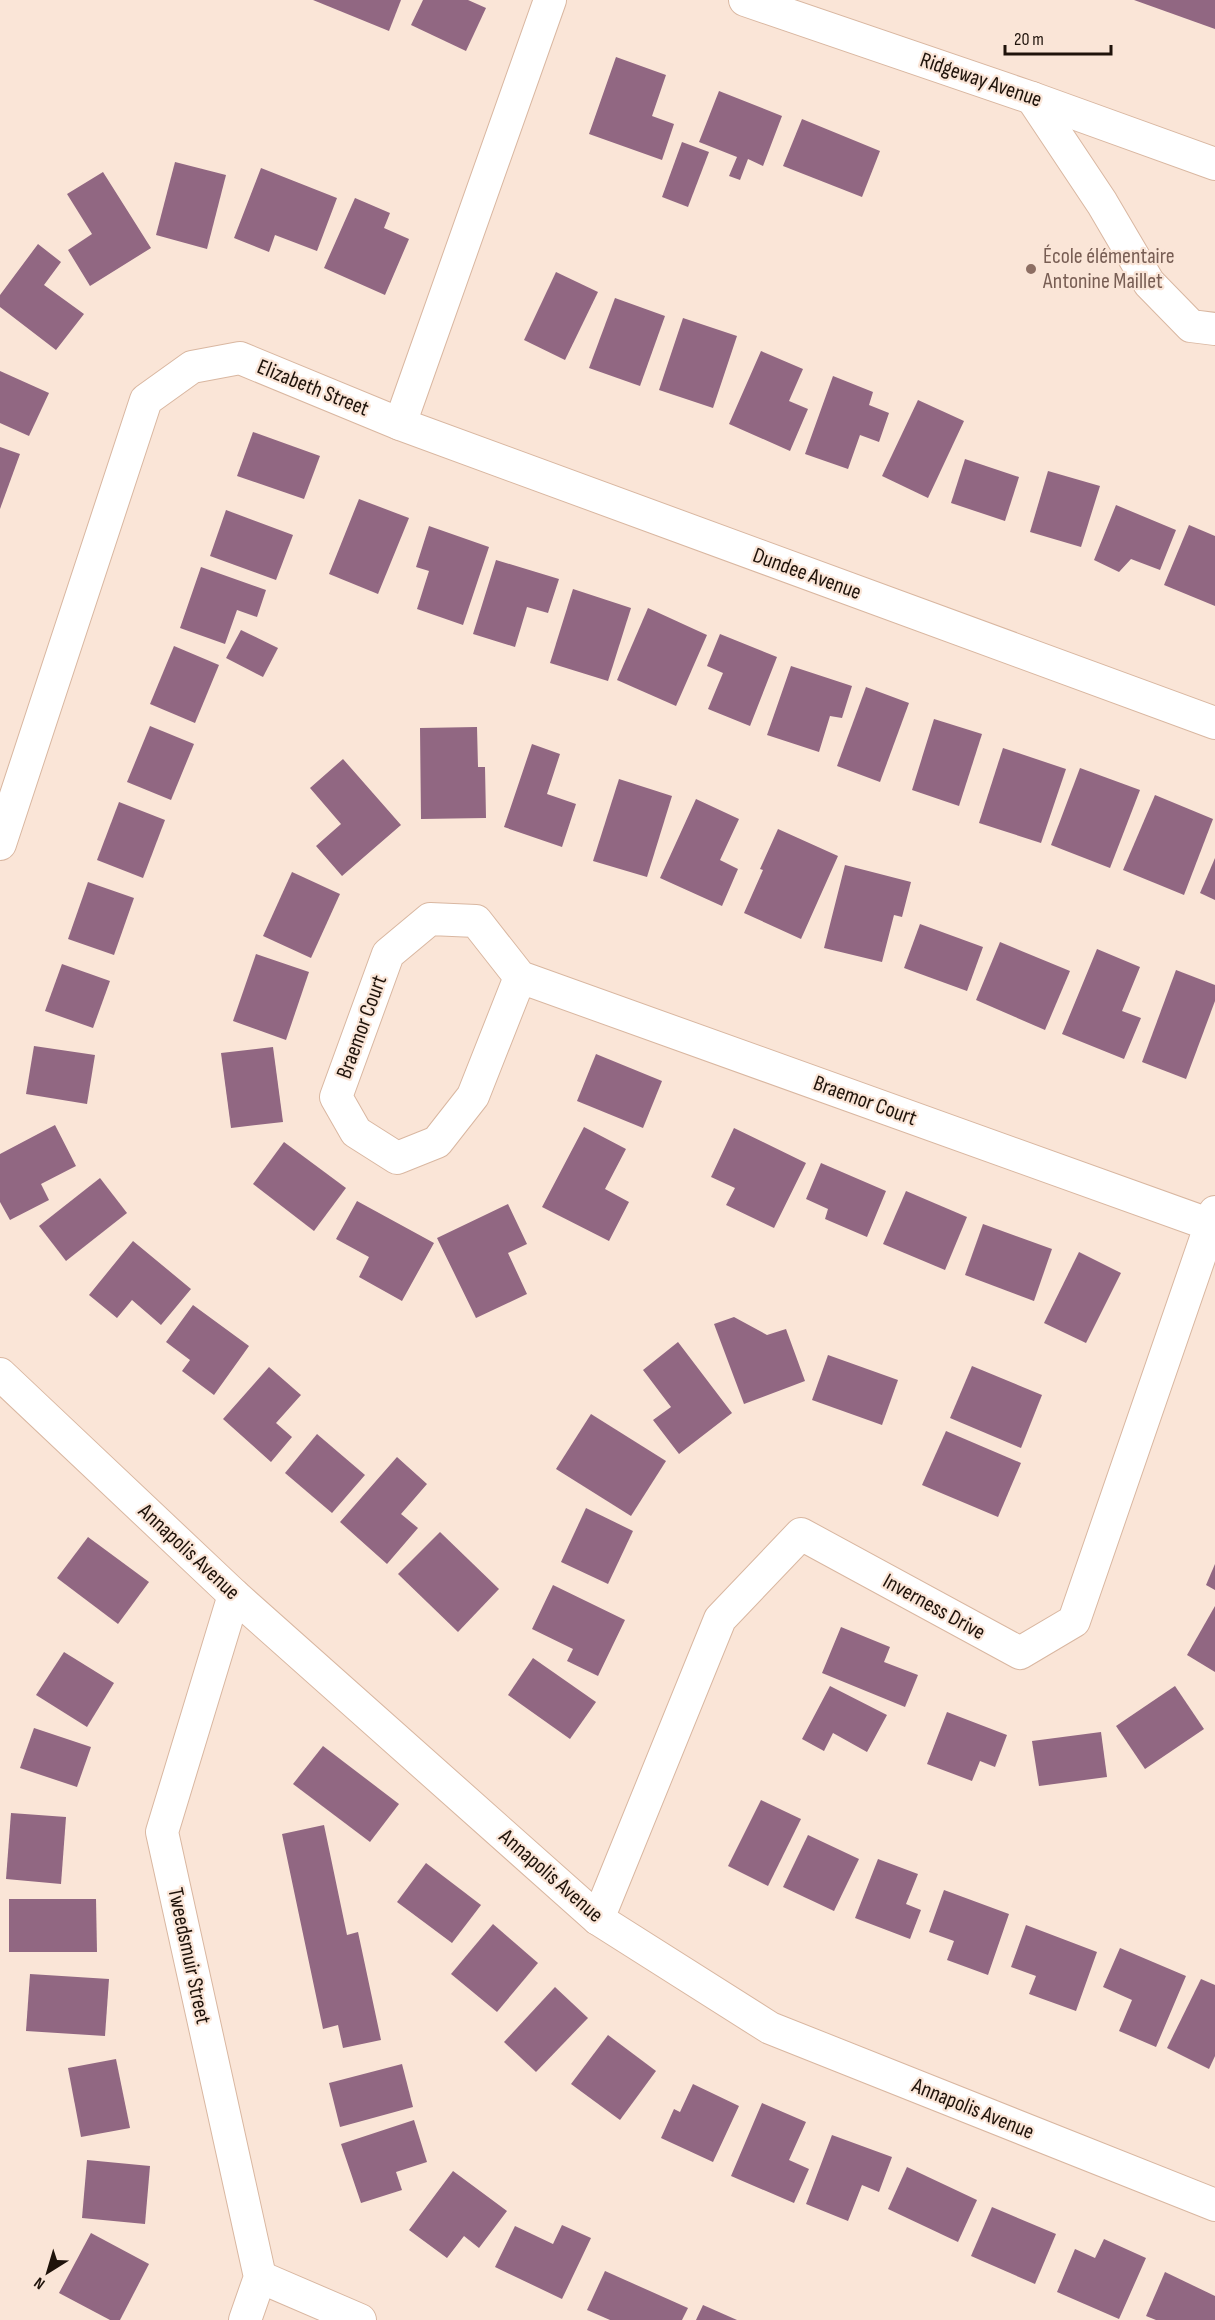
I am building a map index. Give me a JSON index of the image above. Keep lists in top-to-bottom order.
{
  "streets": {
    "street": [
      "Ridgeway Avenue",
      "Elizabeth Street",
      "Dundee Avenue",
      "Braemor Court",
      "Annapolis Avenue",
      "Inverness Drive",
      "Tweedsmuir Street"
    ]
  },
  "crossings": [
    ["Elizabeth Street", "Dundee Avenue"],
    ["Braemor Court", "Inverness Drive"],
    ["Annapolis Avenue", "Inverness Drive"],
    ["Annapolis Avenue", "Tweedsmuir Street"]
  ],
  "places": ["École élémentaire Antonine Maillet"],
  "scale_bar": "20 m",
  "north": "bottom left"
}
